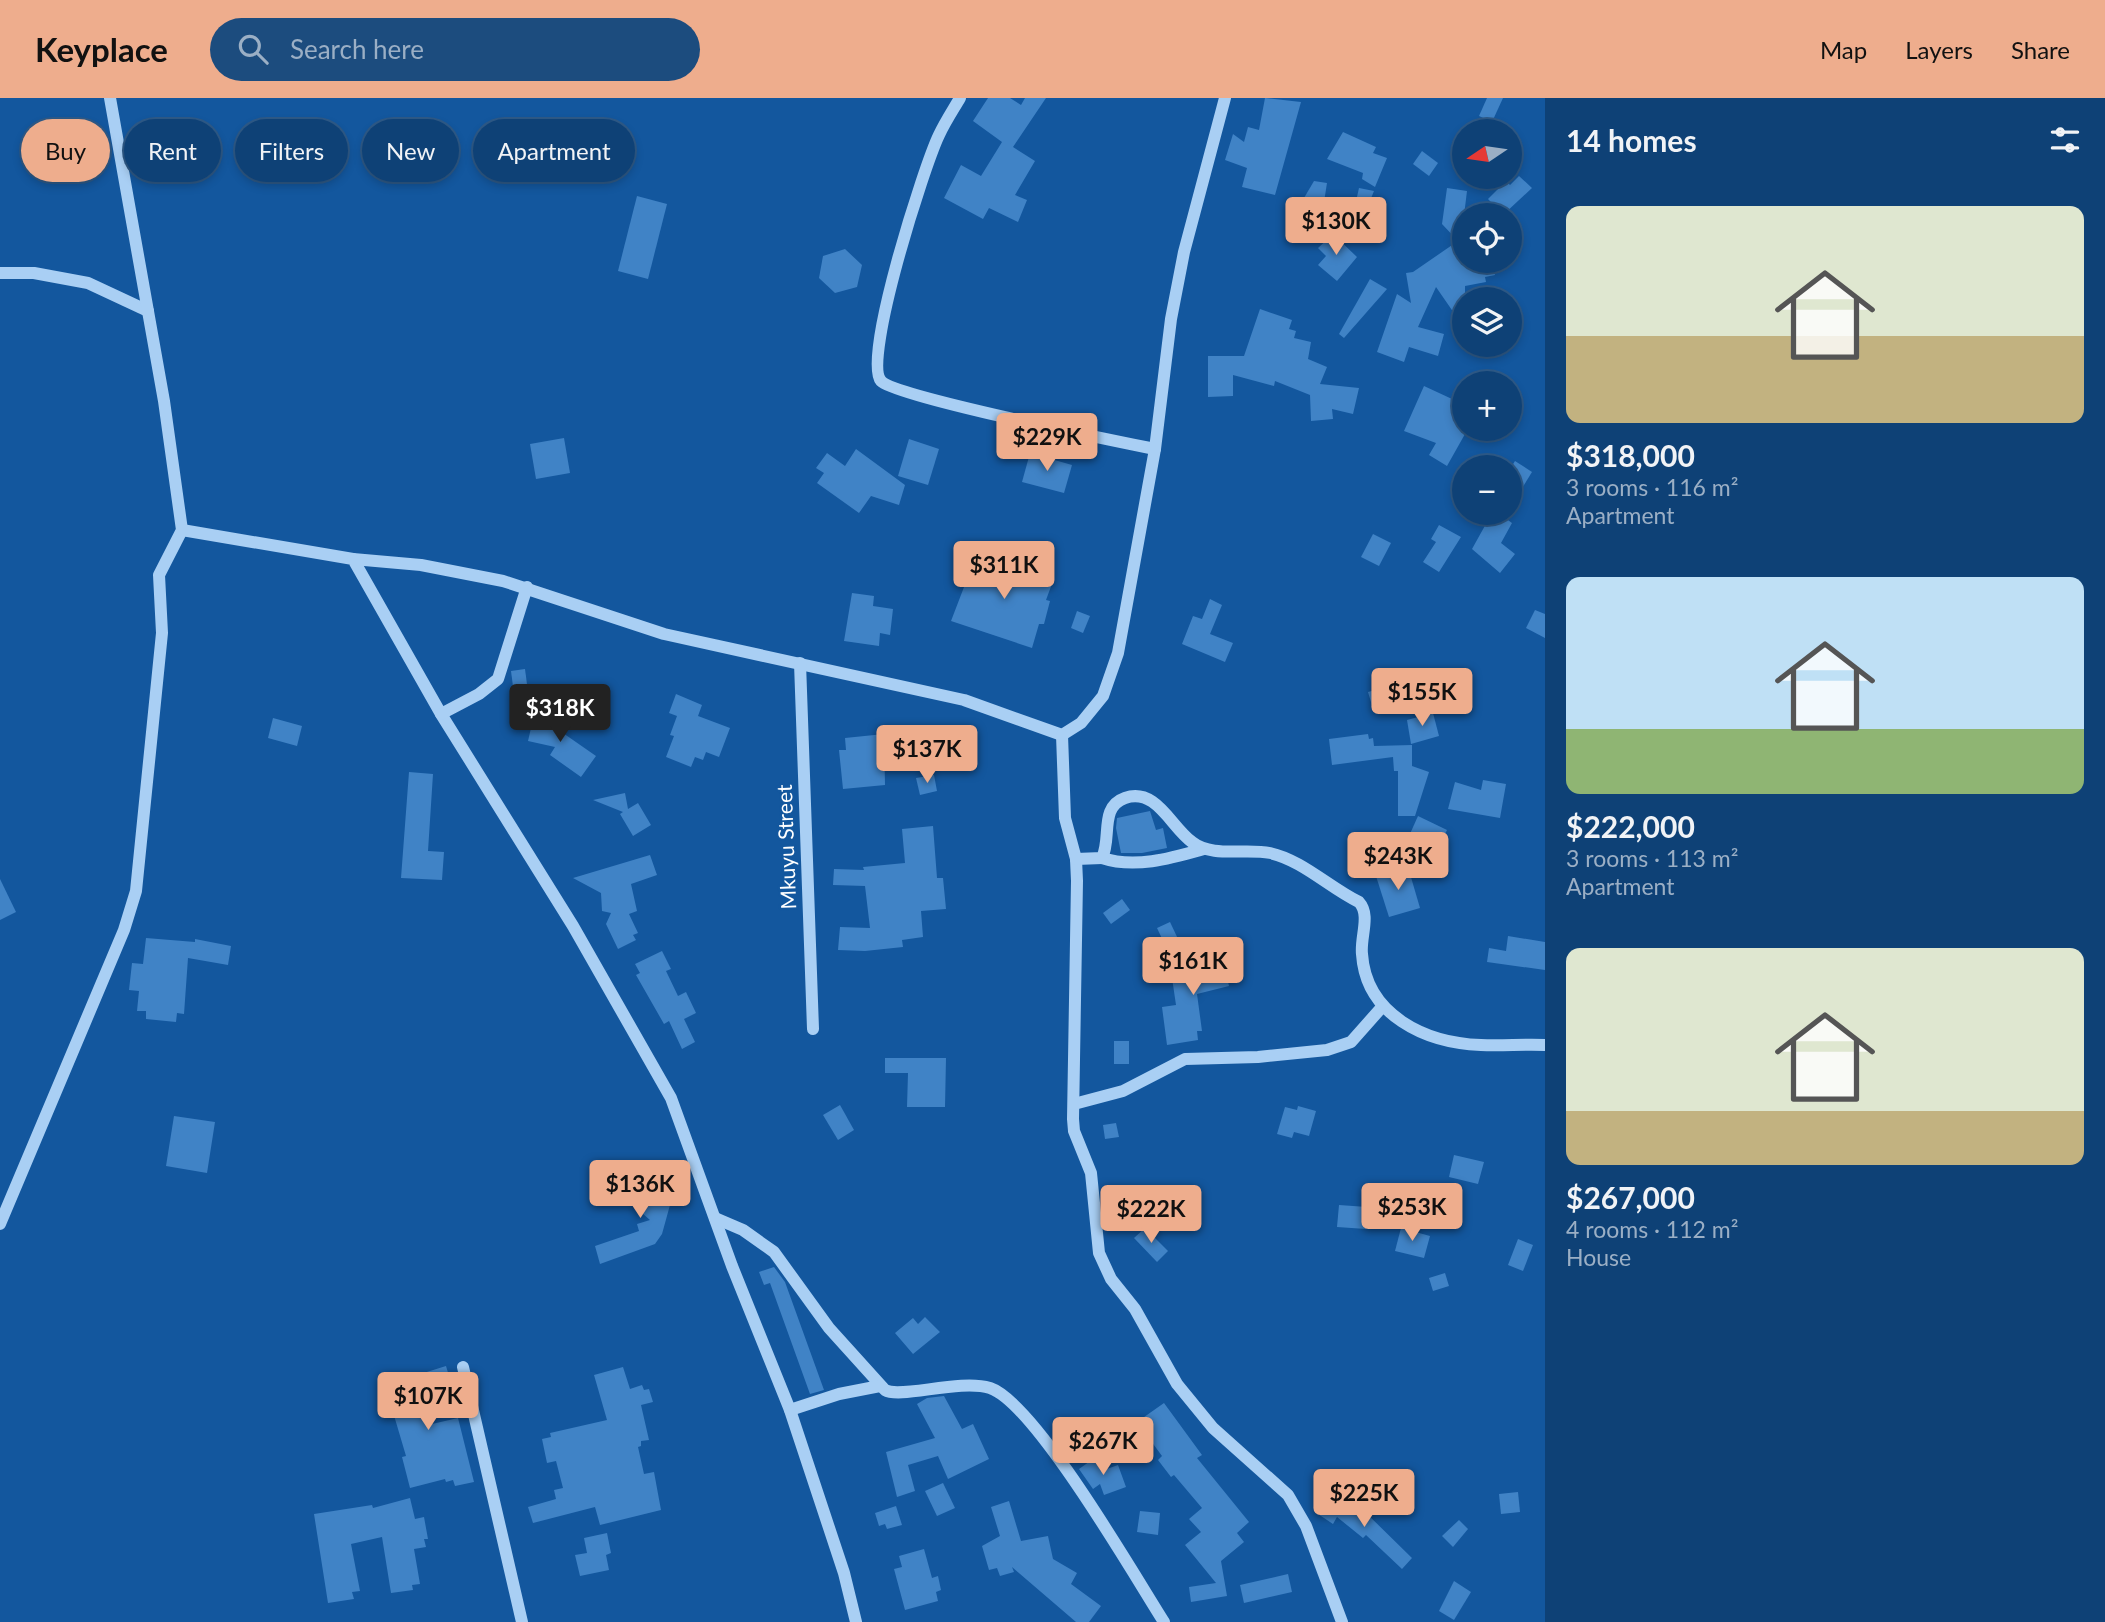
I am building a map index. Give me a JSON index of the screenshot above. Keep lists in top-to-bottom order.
{
  "streets": {
    "street": ["Mkuyu Street"]
  },
  "north": "left",
  "page": {
    "header": "Keyplace",
    "search": "Search here",
    "nav": ["Map", "Layers", "Share"],
    "heading": "14 homes",
    "map_buttons": ["+", "−"],
    "chip": [
      "Buy",
      "Rent",
      "Filters",
      "New",
      "Apartment"
    ],
    "list": [
      {
        "name": "$318,000",
        "note": "3 rooms · 116 m² · Apartment"
      },
      {
        "name": "$222,000",
        "note": "3 rooms · 113 m² · Apartment"
      },
      {
        "name": "$267,000",
        "note": "4 rooms · 112 m² · House"
      }
    ],
    "price": [
      "$130K",
      "$229K",
      "$311K",
      "$155K",
      "$318K",
      "$137K",
      "$243K",
      "$161K",
      "$136K",
      "$253K",
      "$222K",
      "$107K",
      "$267K",
      "$225K"
    ]
  }
}
